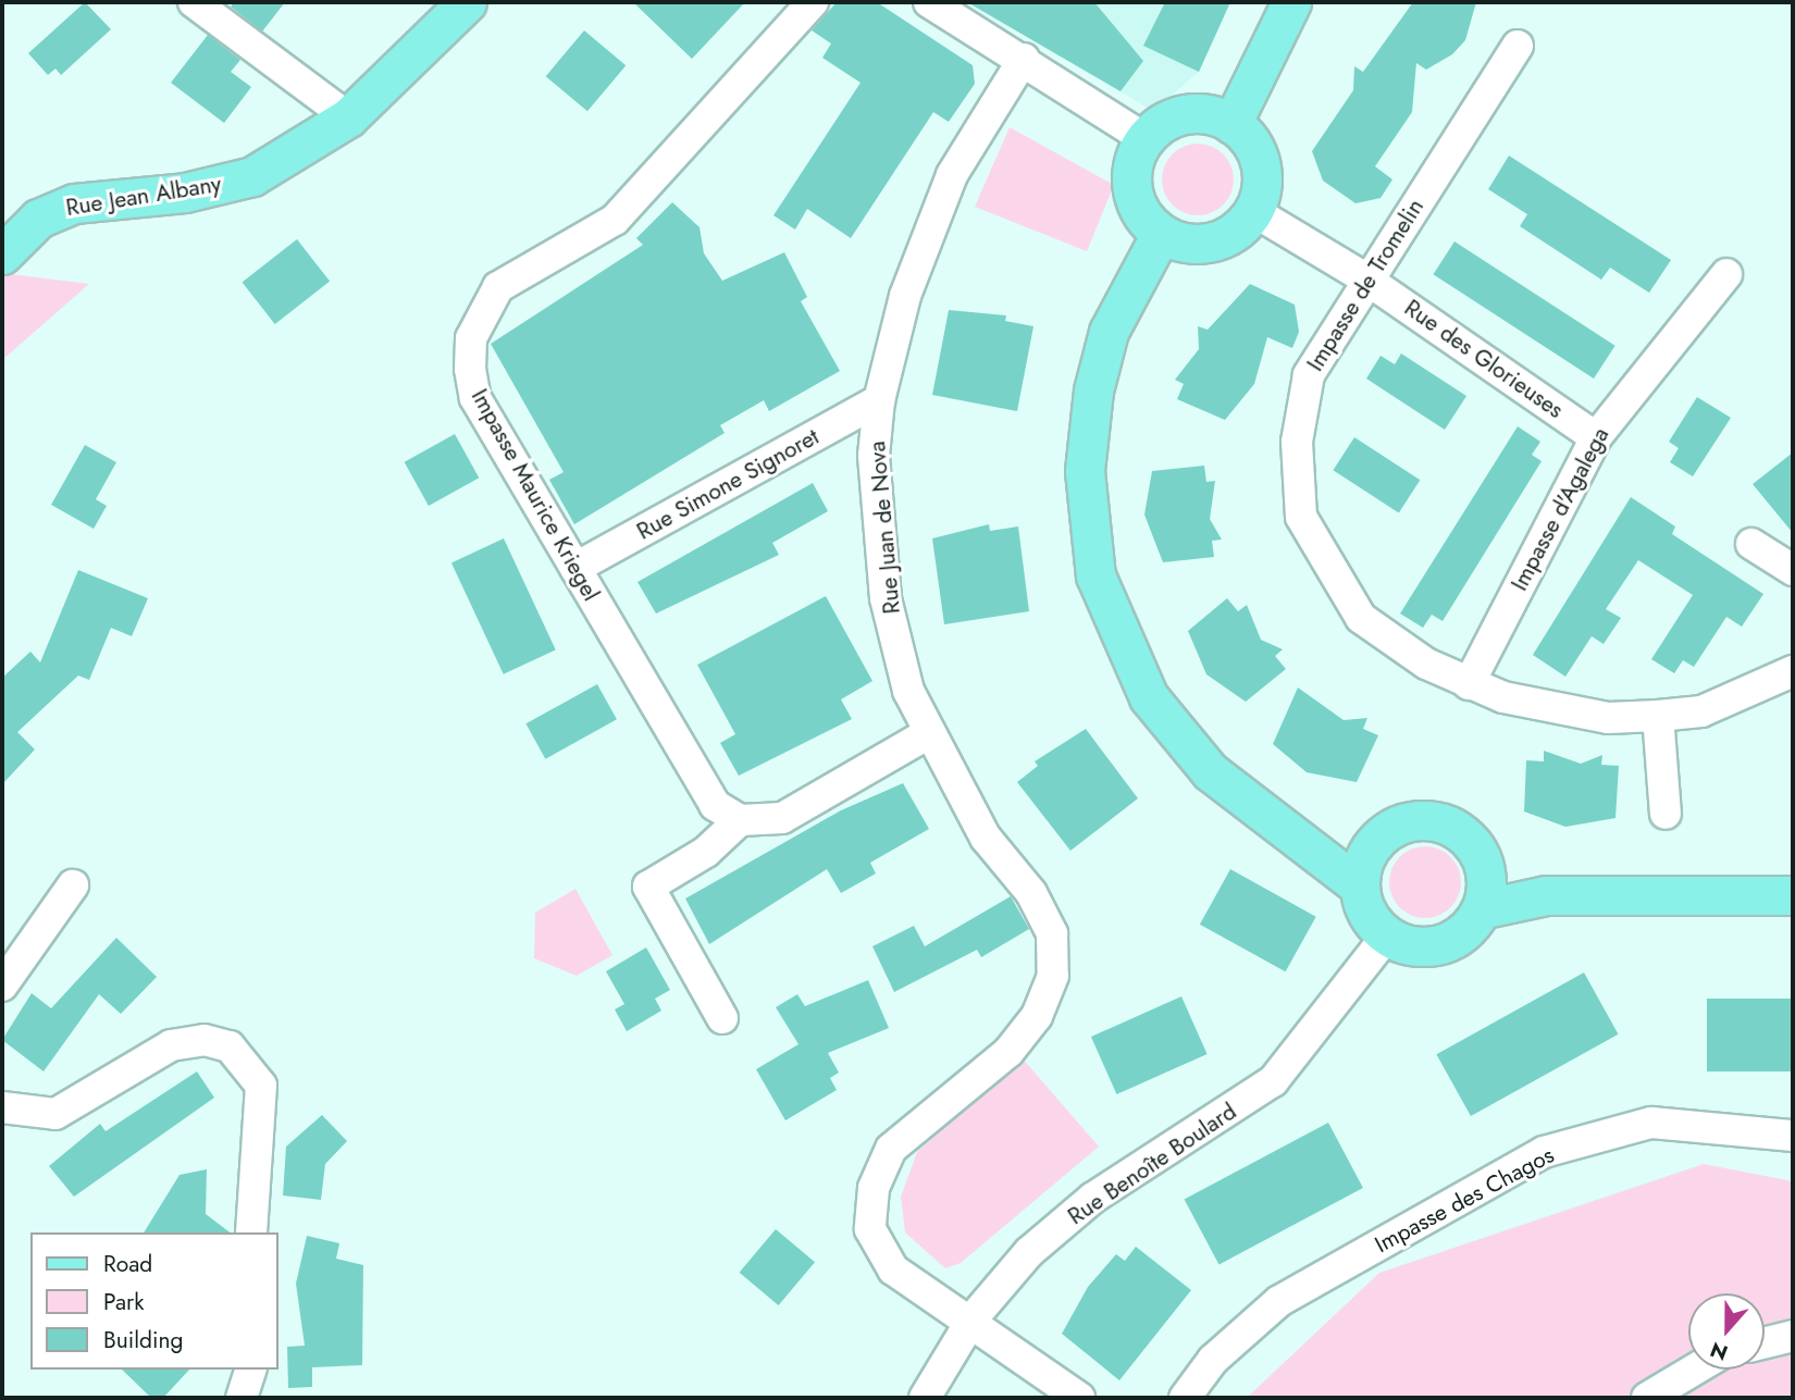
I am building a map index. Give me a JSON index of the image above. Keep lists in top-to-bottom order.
{
  "streets": {
    "main road": ["Rue Jean Albany"],
    "street": [
      "Impasse de Tromelin",
      "Rue des Glorieuses",
      "Rue Simone Signoret",
      "Impasse Maurice Kriegel",
      "Impasse d'Agalega",
      "Rue Juan de Nova",
      "Rue Benoîte Boulard",
      "Impasse des Chagos"
    ]
  },
  "crossings": [
    ["Impasse de Tromelin", "Rue des Glorieuses"],
    ["Impasse de Tromelin", "Impasse d'Agalega"],
    ["Rue des Glorieuses", "Impasse d'Agalega"],
    ["Rue Simone Signoret", "Impasse Maurice Kriegel"],
    ["Rue Simone Signoret", "Rue Juan de Nova"],
    ["Rue Juan de Nova", "Rue Benoîte Boulard"]
  ],
  "legend": ["Road", "Park", "Building"],
  "north": "bottom"
}
